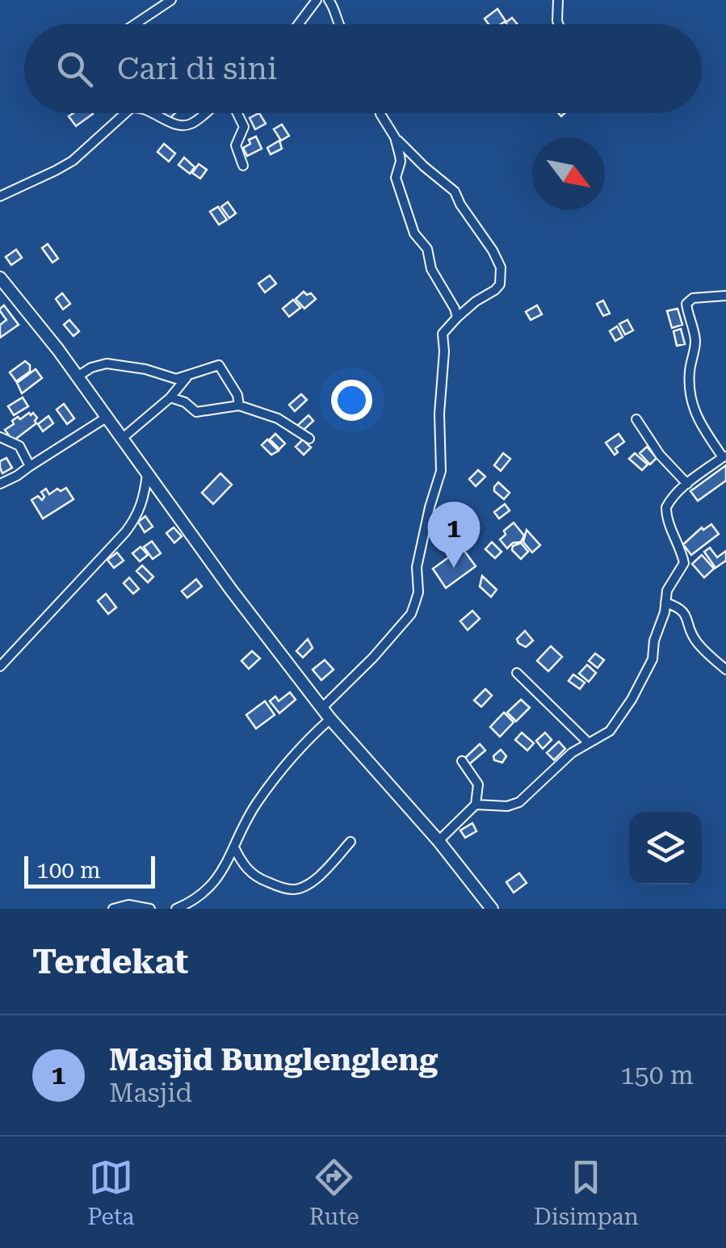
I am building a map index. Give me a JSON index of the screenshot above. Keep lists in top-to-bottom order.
{
  "scale_bar": "100 m",
  "north": "bottom right",
  "page": {
    "search": "Cari di sini",
    "pins": "1",
    "scale": "100 m",
    "heading": "Terdekat",
    "list": [
      {
        "mark": "1",
        "name": "Masjid Bunglengleng",
        "note": "Masjid",
        "value": "150 m"
      }
    ],
    "nav": ["Peta", "Rute", "Disimpan"]
  }
}
